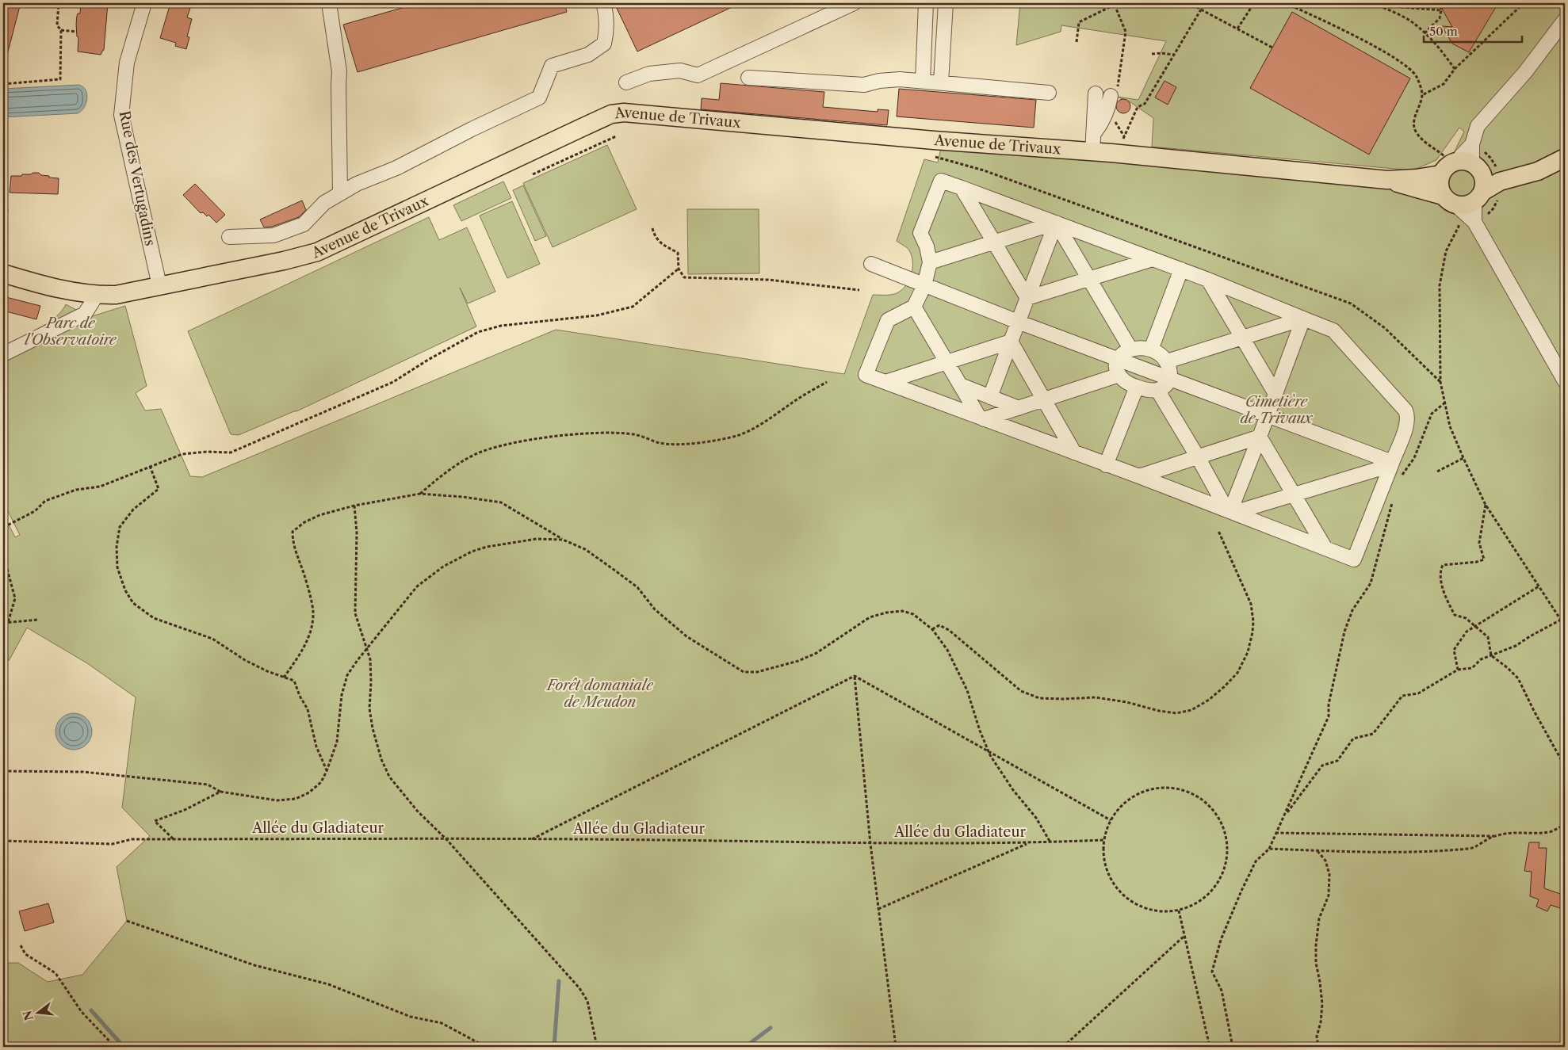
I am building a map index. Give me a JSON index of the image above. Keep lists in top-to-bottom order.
{
  "streets": {
    "main road": ["Avenue de Trivaux"],
    "street": ["Rue des Vertugadins"],
    "path": ["Allée du Gladiateur"]
  },
  "crossings": [
    ["Avenue de Trivaux", "Rue des Vertugadins"]
  ],
  "parks": ["Parc de l'Observatoire", "Cimetière de Trivaux", "Forêt domaniale de Meudon"],
  "scale_bar": "50 m",
  "north": "left"
}
